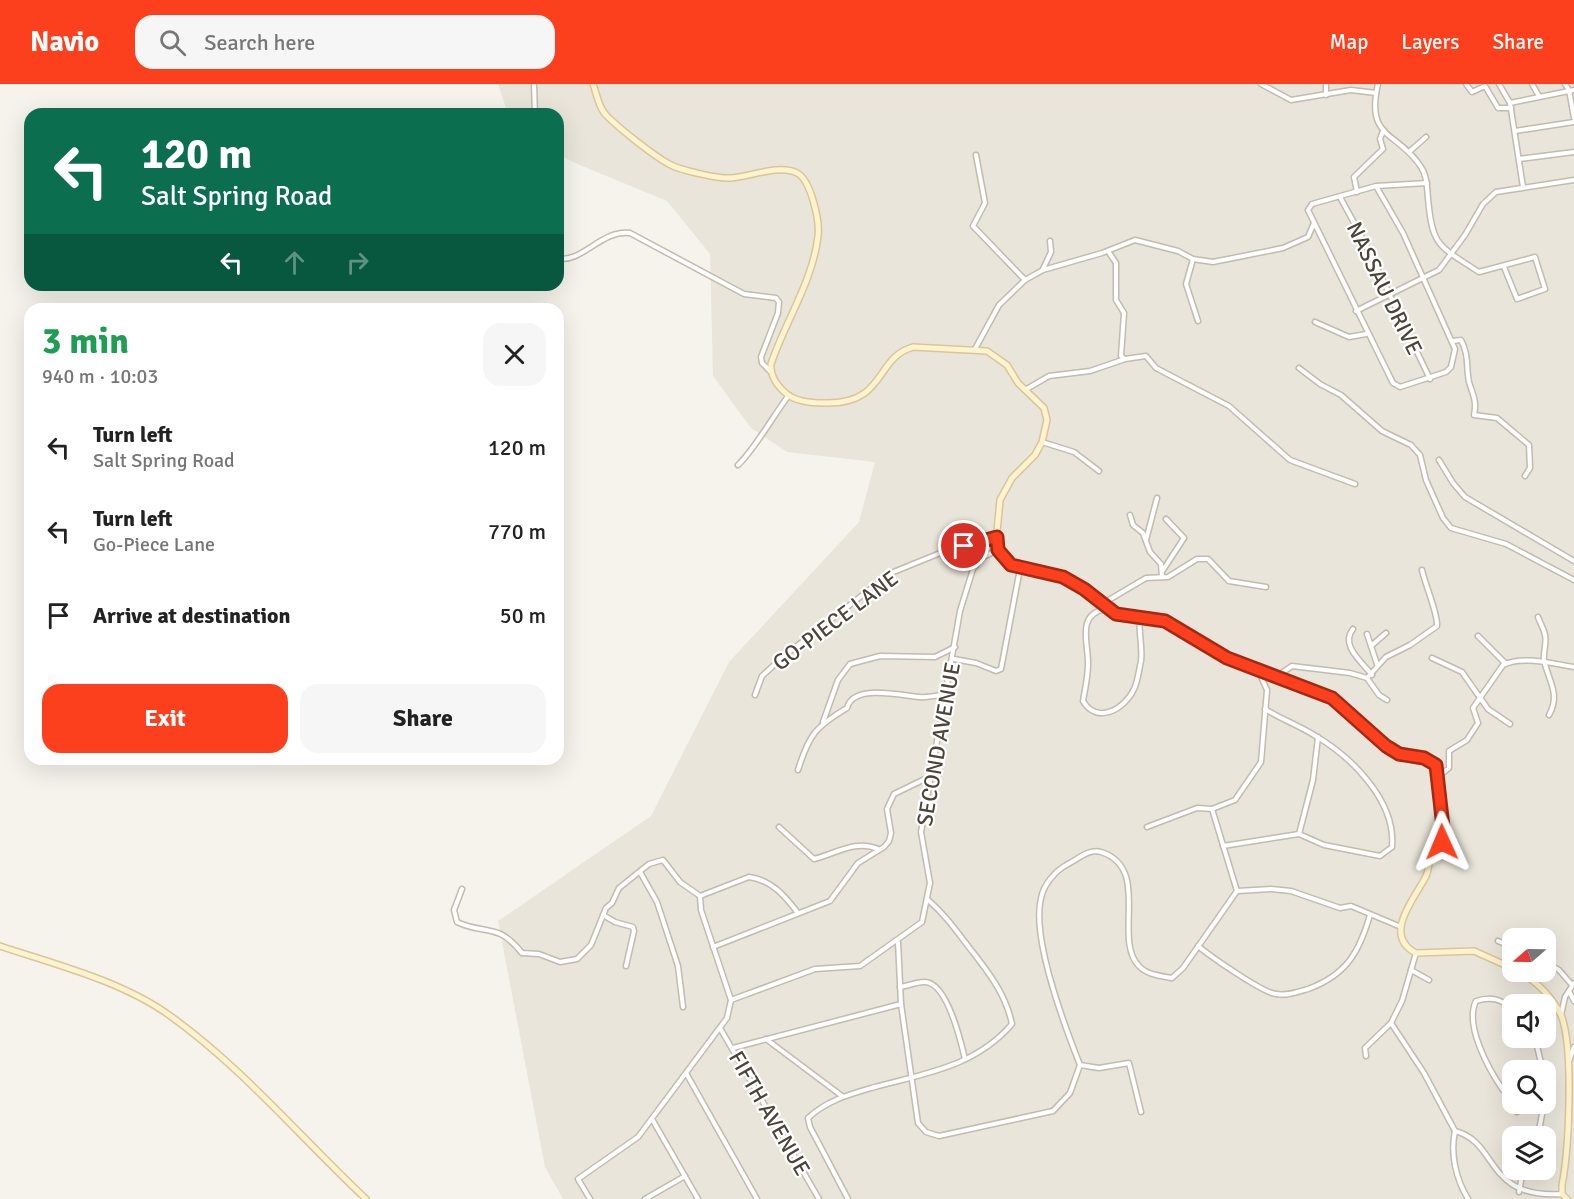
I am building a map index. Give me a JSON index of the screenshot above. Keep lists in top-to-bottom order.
{
  "streets": {
    "street": [
      "NASSAU DRIVE",
      "GO-PIECE LANE",
      "SECOND AVENUE",
      "FIFTH AVENUE"
    ]
  },
  "north": "left",
  "page": {
    "header": "Navio",
    "search": "Search here",
    "nav": ["Map", "Layers", "Share"],
    "turn": ["120 m", "Salt Spring Road"],
    "heading": ["3 min", "940 m · 10:03"],
    "list": [
      {
        "name": "Turn left",
        "note": "Salt Spring Road",
        "value": "120 m"
      },
      {
        "name": "Turn left",
        "note": "Go-Piece Lane",
        "value": "770 m"
      },
      {
        "name": "Arrive at destination",
        "value": "50 m"
      }
    ],
    "buttons": ["Exit", "Share"]
  }
}
